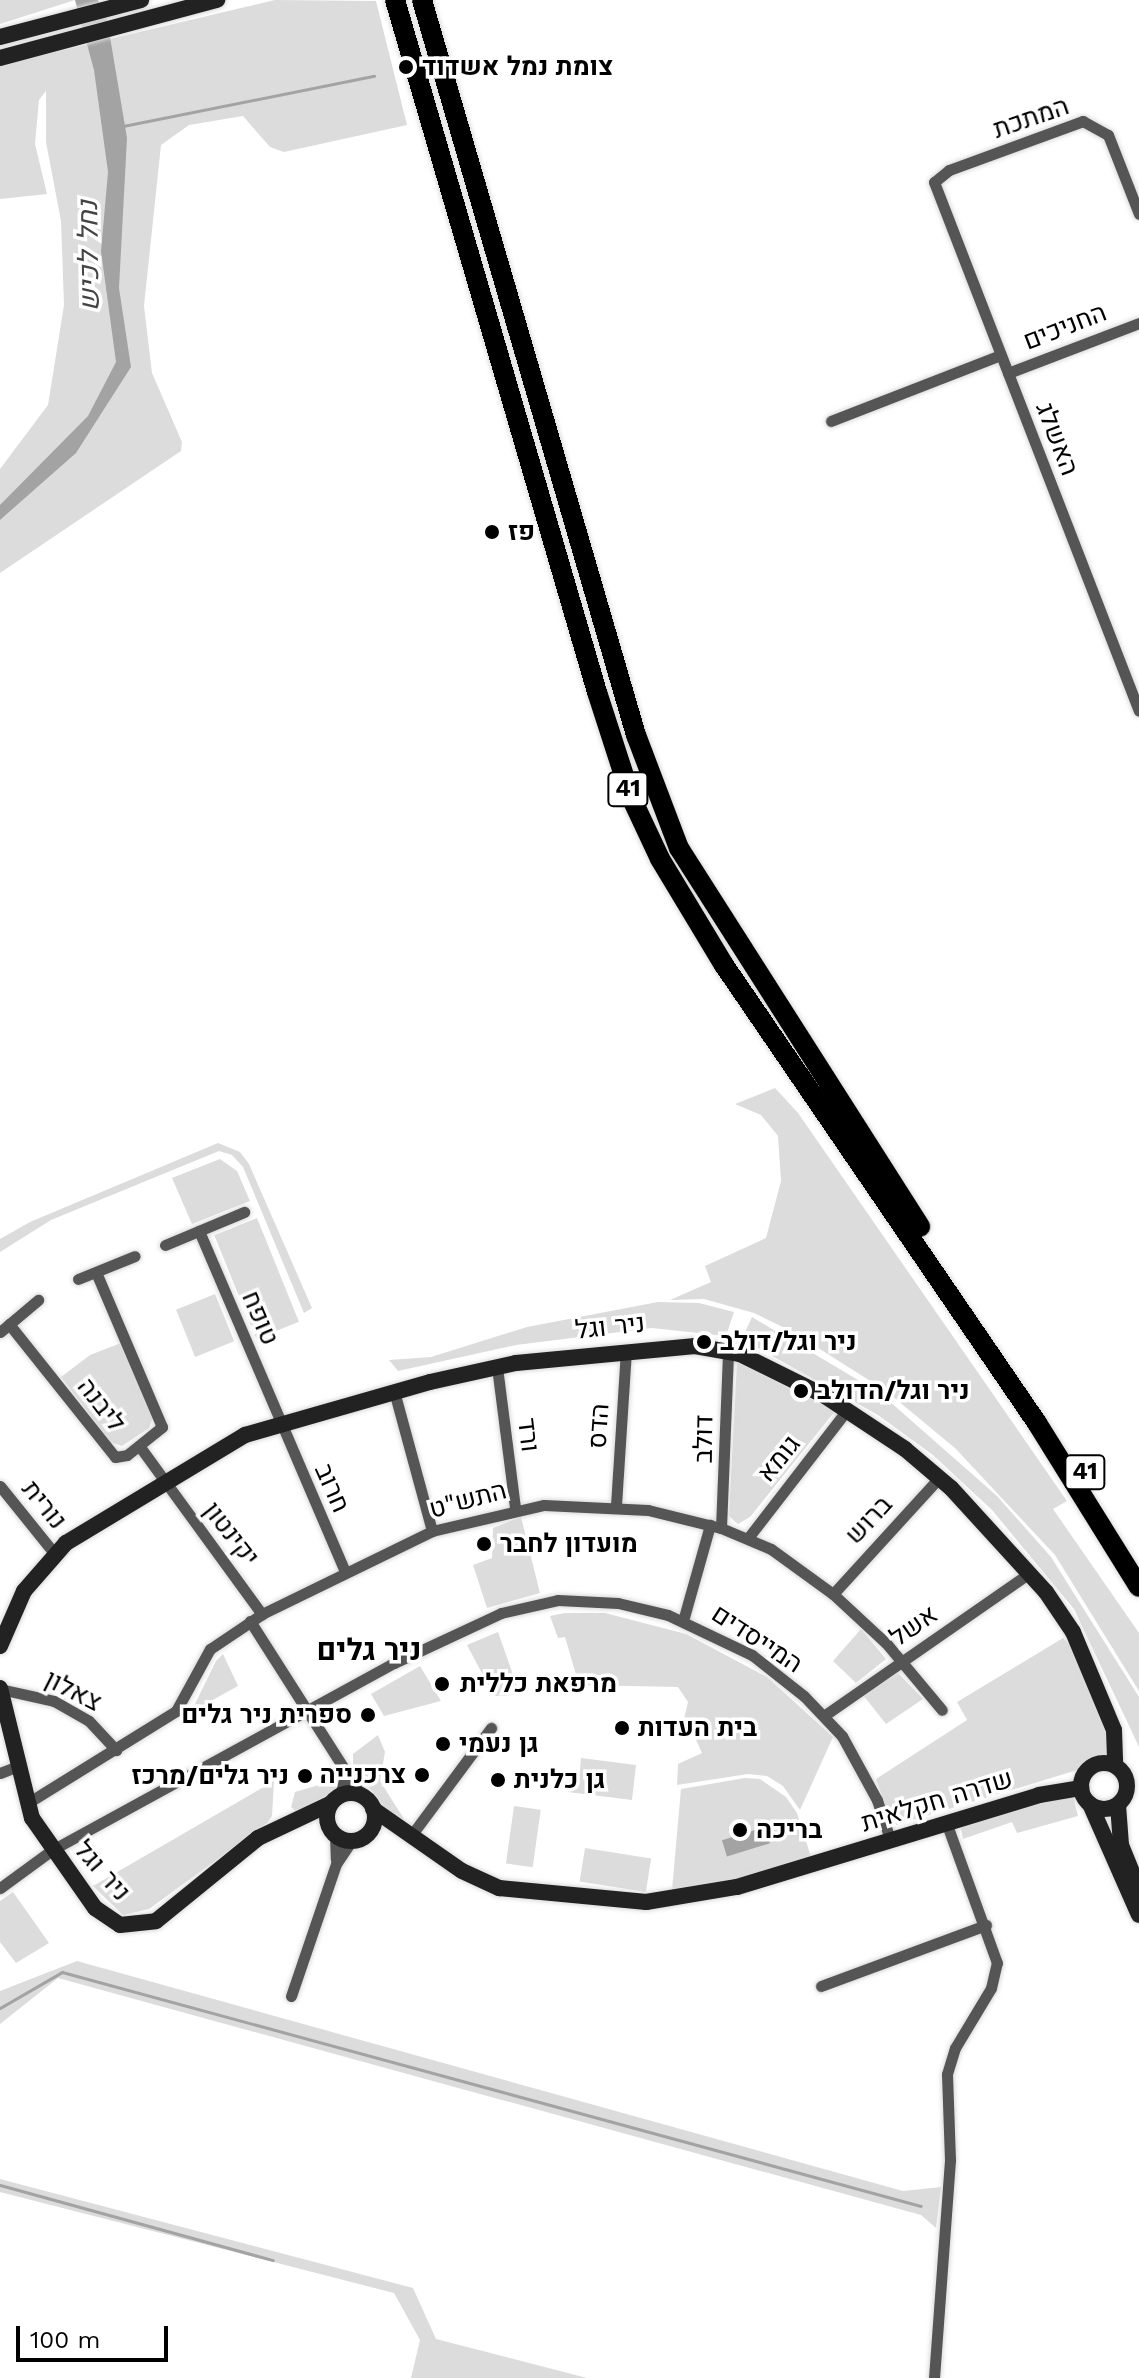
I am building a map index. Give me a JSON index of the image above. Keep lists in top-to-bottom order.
{
  "streets": {
    "highway": ["41"],
    "street": [
      "המתכת",
      "החניכים",
      "האשלג",
      "טופח",
      "ניר וגל",
      "ליבנה",
      "הדס",
      "ורד",
      "דולב",
      "גומא",
      "חרוב",
      "התש\"ט",
      "נורית",
      "ברוש",
      "יקינטון",
      "אשל",
      "המייסדים",
      "צאלון",
      "שדרה חקלאית"
    ]
  },
  "crossings": [
    ["המתכת", "האשלג"],
    ["החניכים", "האשלג"],
    ["טופח", "ניר וגל"],
    ["טופח", "חרוב"],
    ["ניר וגל", "ליבנה"],
    ["ניר וגל", "הדס"],
    ["ניר וגל", "ורד"],
    ["ניר וגל", "דולב"],
    ["ניר וגל", "גומא"],
    ["ניר וגל", "חרוב"],
    ["ניר וגל", "התש\"ט"],
    ["ניר וגל", "נורית"],
    ["ניר וגל", "ברוש"],
    ["ניר וגל", "יקינטון"],
    ["ניר וגל", "אשל"],
    ["ניר וגל", "המייסדים"],
    ["ניר וגל", "צאלון"],
    ["ניר וגל", "שדרה חקלאית"],
    ["ליבנה", "יקינטון"],
    ["הדס", "התש\"ט"],
    ["ורד", "התש\"ט"],
    ["דולב", "התש\"ט"],
    ["דולב", "המייסדים"],
    ["גומא", "התש\"ט"],
    ["חרוב", "התש\"ט"],
    ["התש\"ט", "ברוש"],
    ["התש\"ט", "יקינטון"],
    ["התש\"ט", "אשל"],
    ["התש\"ט", "צאלון"],
    ["אשל", "המייסדים"],
    ["המייסדים", "שדרה חקלאית"]
  ],
  "districts": ["ניר גלים"],
  "water": ["נחל לכיש"],
  "places": [
    "צומת נמל אשדוד",
    "פז",
    "ניר וגל/דולב",
    "ניר וגל/הדולב",
    "מועדון לחבר",
    "מרפאת כללית",
    "ספרית ניר גלים",
    "בית העדות",
    "גן נעמי",
    "צרכנייה",
    "ניר גלים/מרכז",
    "גן כלנית",
    "בריכה"
  ],
  "scale_bar": "100 m"
}
